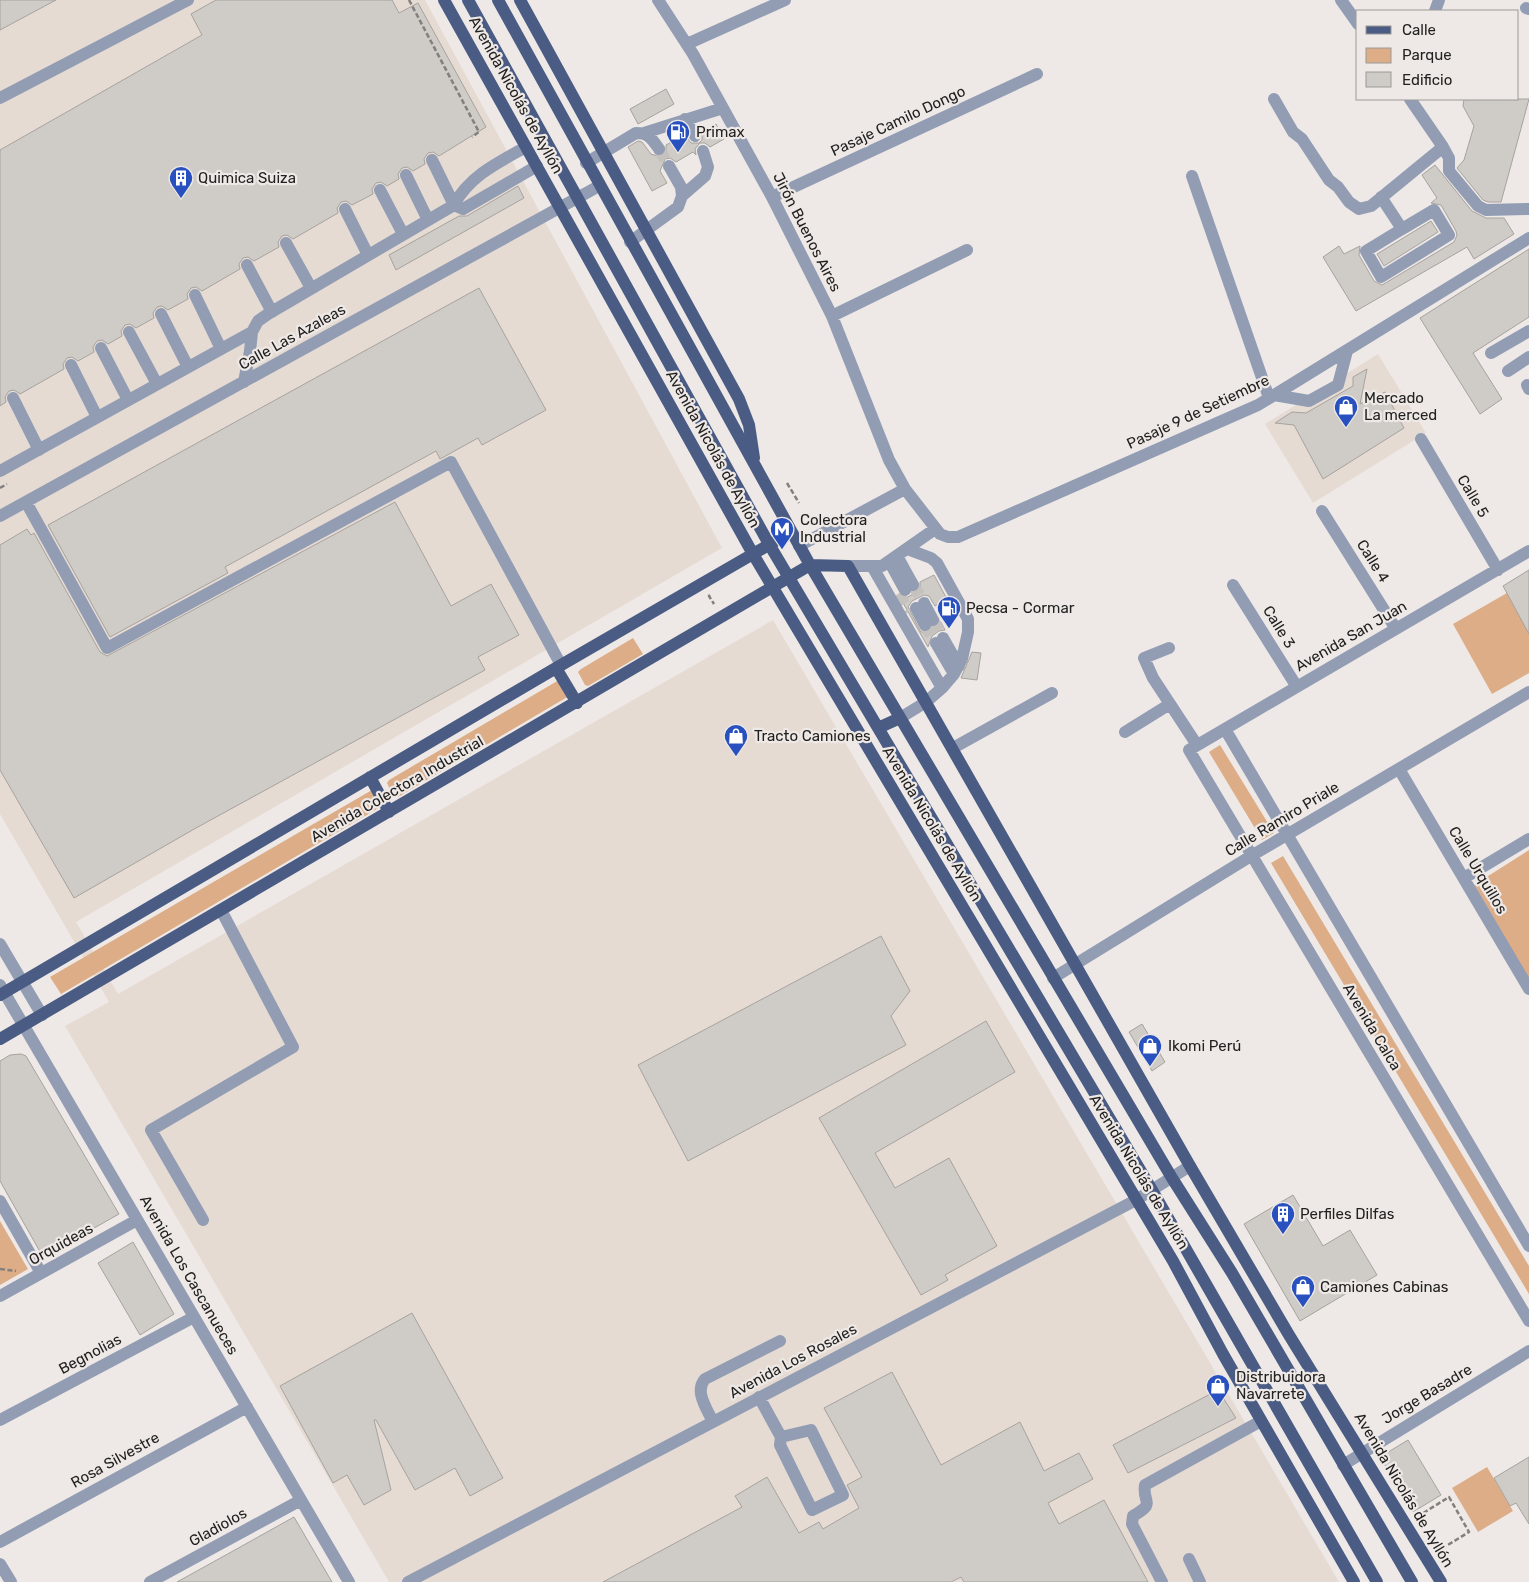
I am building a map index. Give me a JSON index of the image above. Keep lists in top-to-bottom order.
{
  "streets": {
    "main road": ["Avenida Nicolás de Ayllón", "Avenida Colectora Industrial"],
    "street": [
      "Pasaje Camilo Dongo",
      "Jirón Buenos Aires",
      "Calle Las Azaleas",
      "Pasaje 9 de Setiembre",
      "Calle 5",
      "Calle 4",
      "Calle 3",
      "Avenida San Juan",
      "Calle Ramiro Priale",
      "Calle Urquillos",
      "Avenida Calca",
      "Orquideas",
      "Avenida Los Cascanueces",
      "Begnolias",
      "Avenida Los Rosales",
      "Jorge Basadre",
      "Rosa Silvestre",
      "Gladiolos"
    ]
  },
  "crossings": [
    ["Avenida Nicolás de Ayllón", "Calle Las Azaleas"],
    ["Avenida Nicolás de Ayllón", "Avenida Colectora Industrial"],
    ["Avenida Nicolás de Ayllón", "Calle Ramiro Priale"],
    ["Avenida Nicolás de Ayllón", "Avenida Los Rosales"],
    ["Avenida Nicolás de Ayllón", "Jorge Basadre"],
    ["Pasaje Camilo Dongo", "Jirón Buenos Aires"],
    ["Calle 5", "Avenida San Juan"],
    ["Calle 4", "Avenida San Juan"],
    ["Calle 3", "Avenida San Juan"],
    ["Avenida San Juan", "Avenida Calca"],
    ["Avenida Colectora Industrial", "Avenida Los Cascanueces"],
    ["Calle Ramiro Priale", "Calle Urquillos"],
    ["Calle Ramiro Priale", "Avenida Calca"],
    ["Orquideas", "Avenida Los Cascanueces"],
    ["Avenida Los Cascanueces", "Begnolias"],
    ["Avenida Los Cascanueces", "Rosa Silvestre"],
    ["Avenida Los Cascanueces", "Gladiolos"]
  ],
  "places": {
    "fuel station": ["Primax", "Pecsa - Cormar"],
    "building": ["Quimica Suiza", "Perfiles Dilfas"],
    "shop": [
      "Mercado La merced",
      "Tracto Camiones",
      "Ikomi Perú",
      "Camiones Cabinas",
      "Distribuidora Navarrete"
    ],
    "metro station": ["Colectora Industrial"]
  },
  "legend": ["Calle", "Parque", "Edificio"]
}
